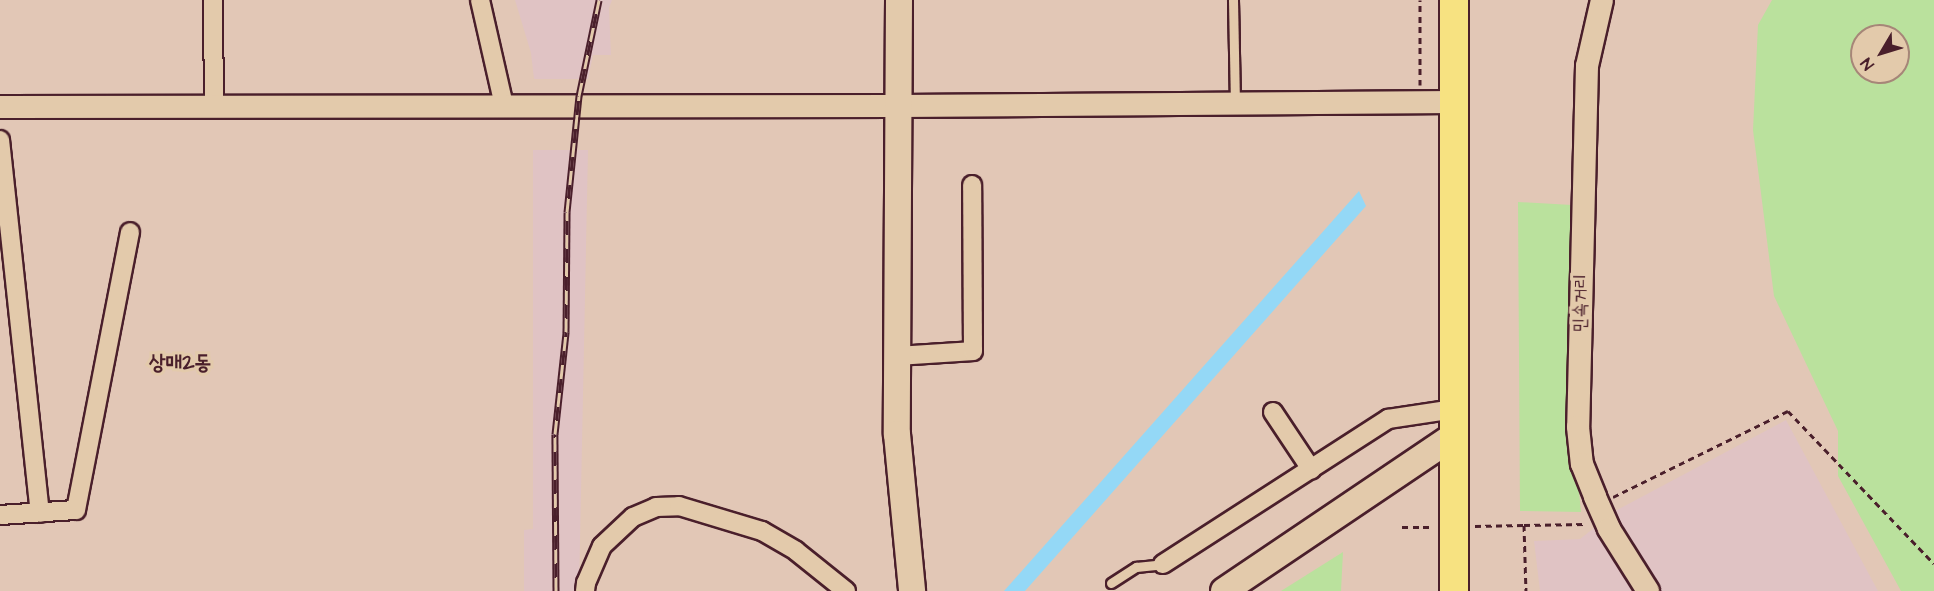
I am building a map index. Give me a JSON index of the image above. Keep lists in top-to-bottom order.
{
  "streets": {
    "street": ["민속거리"]
  },
  "districts": ["상매2동"],
  "north": "bottom left"
}
